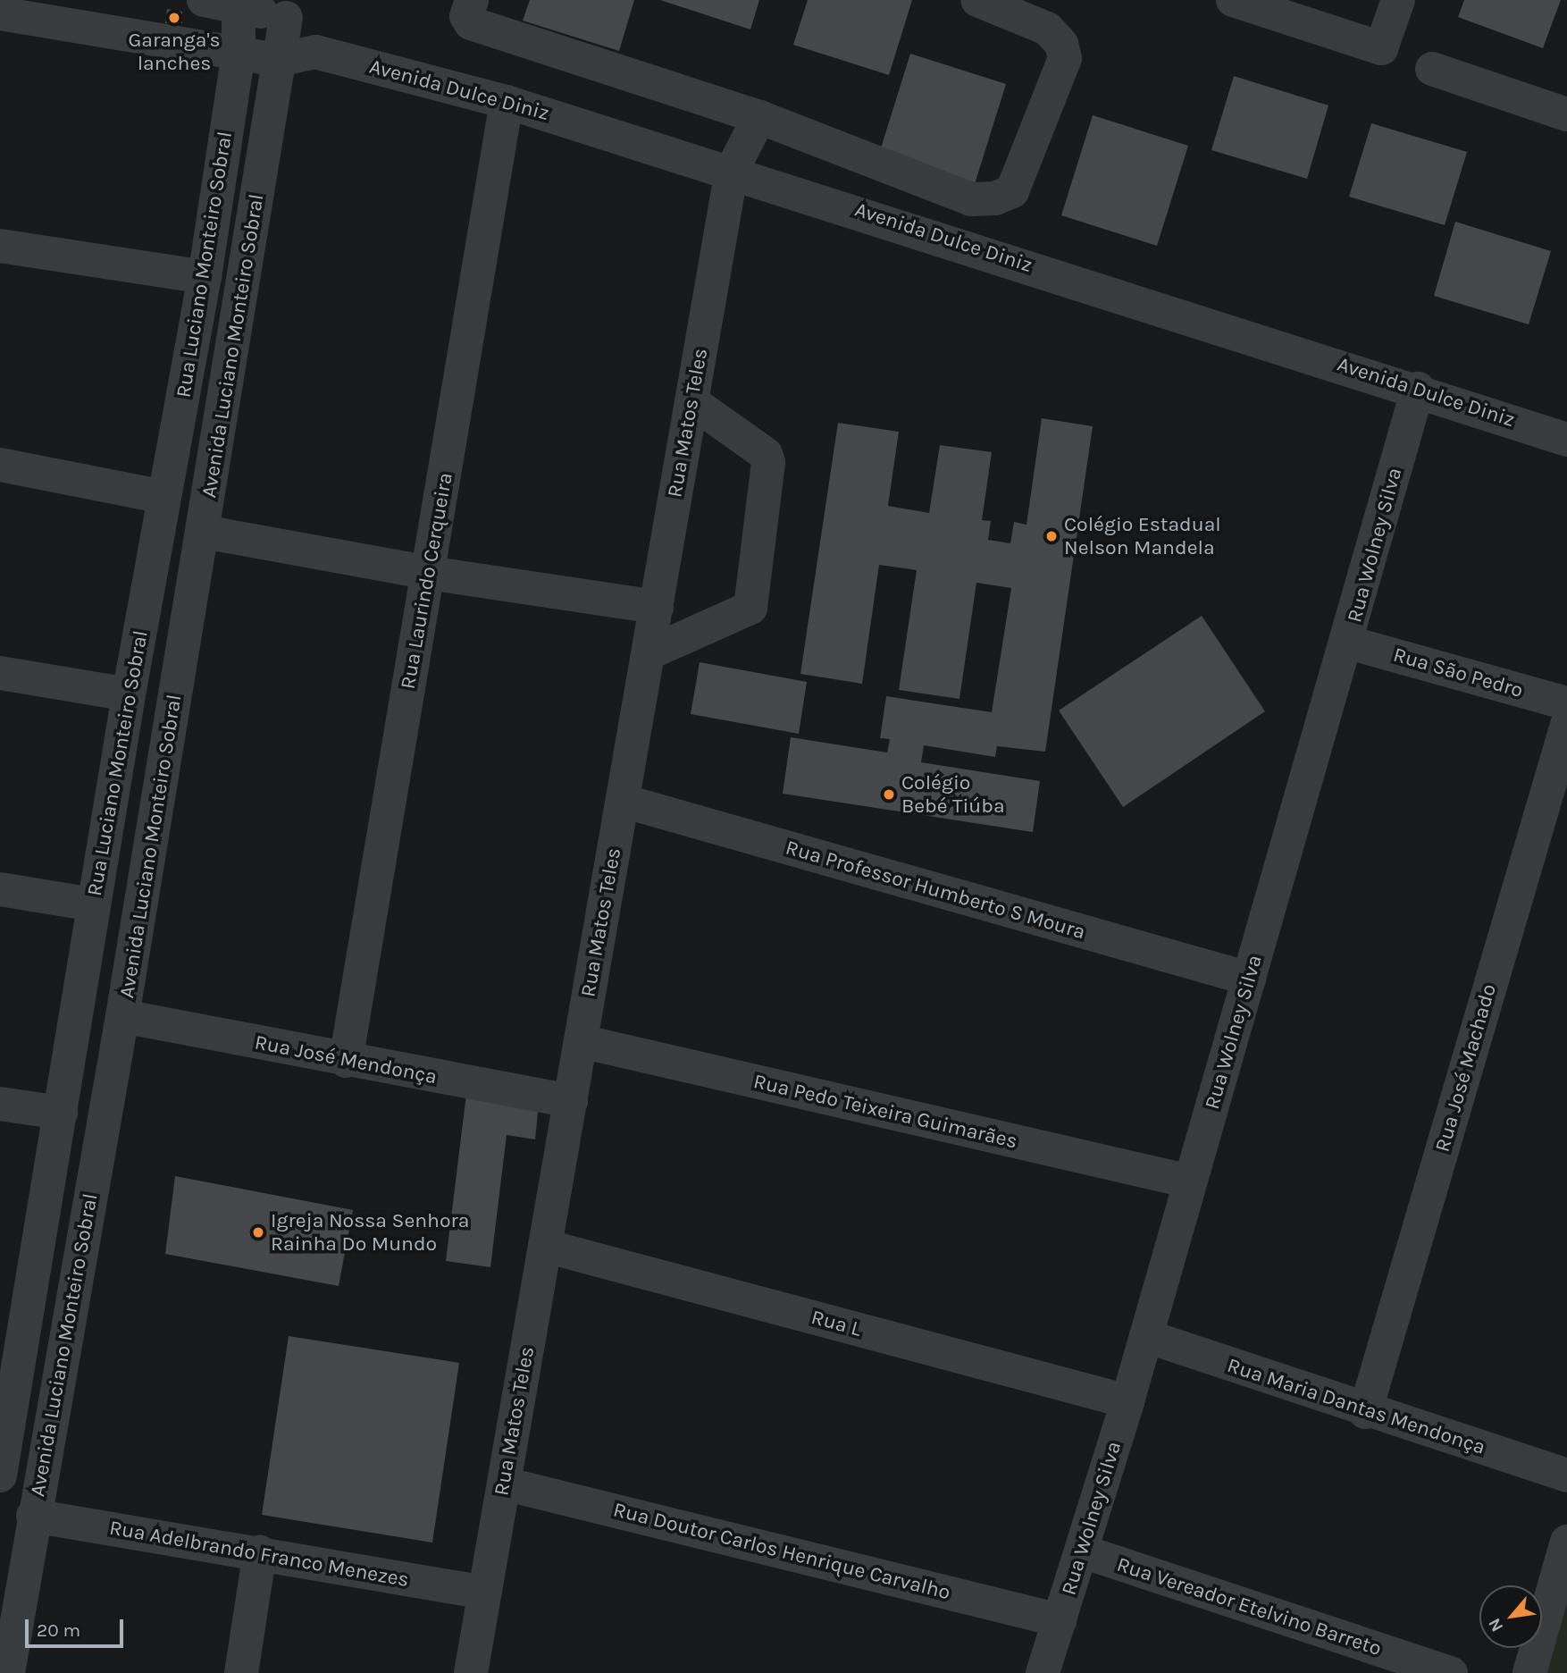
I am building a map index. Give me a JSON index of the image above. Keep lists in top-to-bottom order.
{
  "streets": {
    "street": [
      "Avenida Dulce Diniz",
      "Rua Luciano Monteiro Sobral",
      "Avenida Luciano Monteiro Sobral",
      "Rua Matos Teles",
      "Rua Wolney Silva",
      "Rua Laurindo Cerqueira",
      "Rua São Pedro",
      "Rua Professor Humberto S Moura",
      "Rua José Mendonça",
      "Rua José Machado",
      "Rua Pedo Teixeira Guimarães",
      "Rua L",
      "Rua Maria Dantas Mendonça",
      "Rua Doutor Carlos Henrique Carvalho",
      "Rua Adelbrando Franco Menezes",
      "Rua Vereador Etelvino Barreto"
    ]
  },
  "crossings": [
    ["Avenida Dulce Diniz", "Rua Luciano Monteiro Sobral"],
    ["Avenida Dulce Diniz", "Avenida Luciano Monteiro Sobral"],
    ["Avenida Dulce Diniz", "Rua Matos Teles"],
    ["Avenida Dulce Diniz", "Rua Wolney Silva"],
    ["Avenida Dulce Diniz", "Rua Laurindo Cerqueira"],
    ["Avenida Luciano Monteiro Sobral", "Rua José Mendonça"],
    ["Avenida Luciano Monteiro Sobral", "Rua Adelbrando Franco Menezes"],
    ["Rua Matos Teles", "Rua Professor Humberto S Moura"],
    ["Rua Matos Teles", "Rua José Mendonça"],
    ["Rua Matos Teles", "Rua Pedo Teixeira Guimarães"],
    ["Rua Matos Teles", "Rua L"],
    ["Rua Matos Teles", "Rua Doutor Carlos Henrique Carvalho"],
    ["Rua Matos Teles", "Rua Adelbrando Franco Menezes"],
    ["Rua Wolney Silva", "Rua São Pedro"],
    ["Rua Wolney Silva", "Rua Professor Humberto S Moura"],
    ["Rua Wolney Silva", "Rua Pedo Teixeira Guimarães"],
    ["Rua Wolney Silva", "Rua L"],
    ["Rua Wolney Silva", "Rua Maria Dantas Mendonça"],
    ["Rua Wolney Silva", "Rua Doutor Carlos Henrique Carvalho"],
    ["Rua Wolney Silva", "Rua Vereador Etelvino Barreto"],
    ["Rua Laurindo Cerqueira", "Rua José Mendonça"],
    ["Rua José Machado", "Rua Maria Dantas Mendonça"]
  ],
  "places": [
    "Garanga's lanches",
    "Colégio Estadual Nelson Mandela",
    "Colégio Bebé Tiúba",
    "Igreja Nossa Senhora Rainha Do Mundo"
  ],
  "scale_bar": "20 m",
  "north": "bottom left"
}
